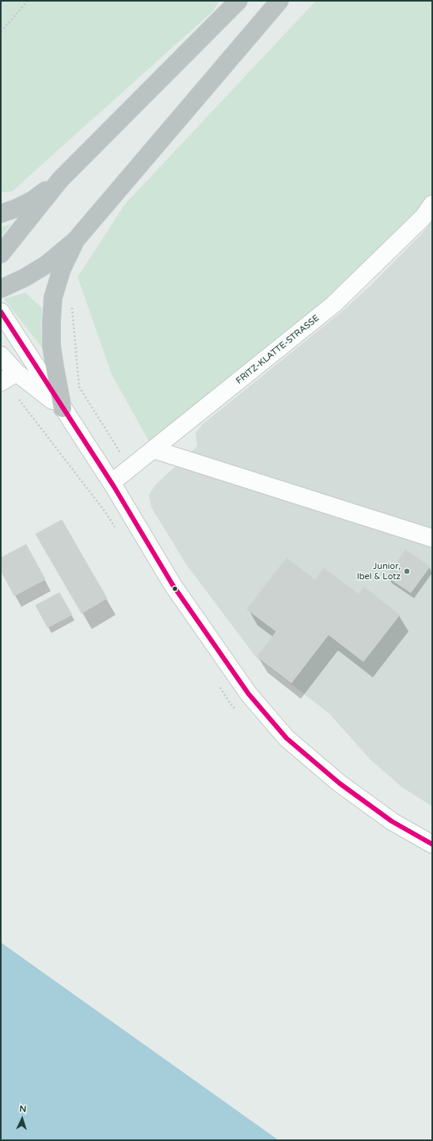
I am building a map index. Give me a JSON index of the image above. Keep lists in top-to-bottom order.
{
  "streets": {
    "street": ["FRITZ-KLATTE-STRASSE"]
  },
  "places": ["Junior, Ibel & Lotz"],
  "north": "top"
}
